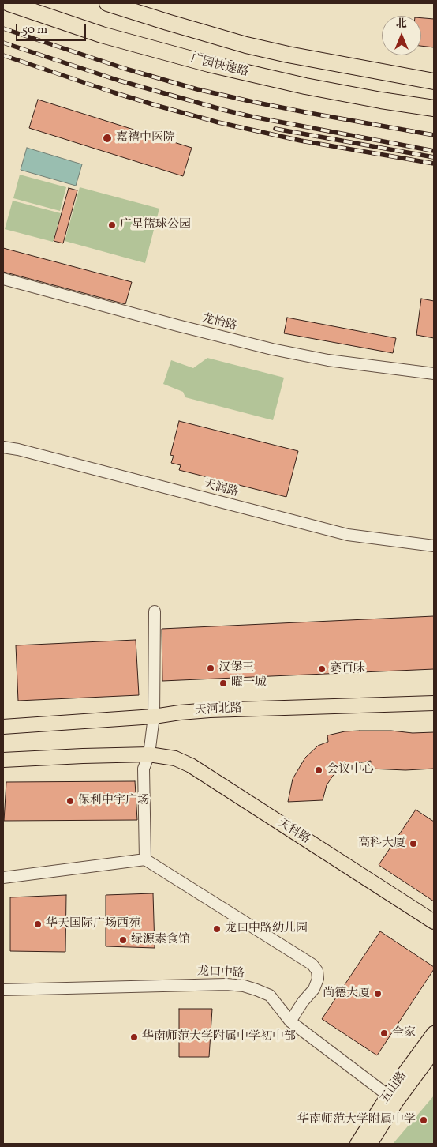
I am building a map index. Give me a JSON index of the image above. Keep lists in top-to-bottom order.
{
  "streets": {
    "highway": ["广园快速路"],
    "main road": ["天河北路", "天科路", "五山路"],
    "street": ["龙怡路", "天润路", "龙口中路"]
  },
  "crossings": [
    ["龙口中路", "五山路"]
  ],
  "places": [
    "嘉禧中医院",
    "广星篮球公园",
    "汉堡王",
    "赛百味",
    "曜一城",
    "会议中心",
    "保利中宇广场",
    "高科大厦",
    "华天国际广场西苑",
    "龙口中路幼儿园",
    "绿源素食馆",
    "尚德大厦",
    "全家",
    "华南师范大学附属中学初中部",
    "华南师范大学附属中学"
  ],
  "scale_bar": "50 m",
  "north": "top"
}
